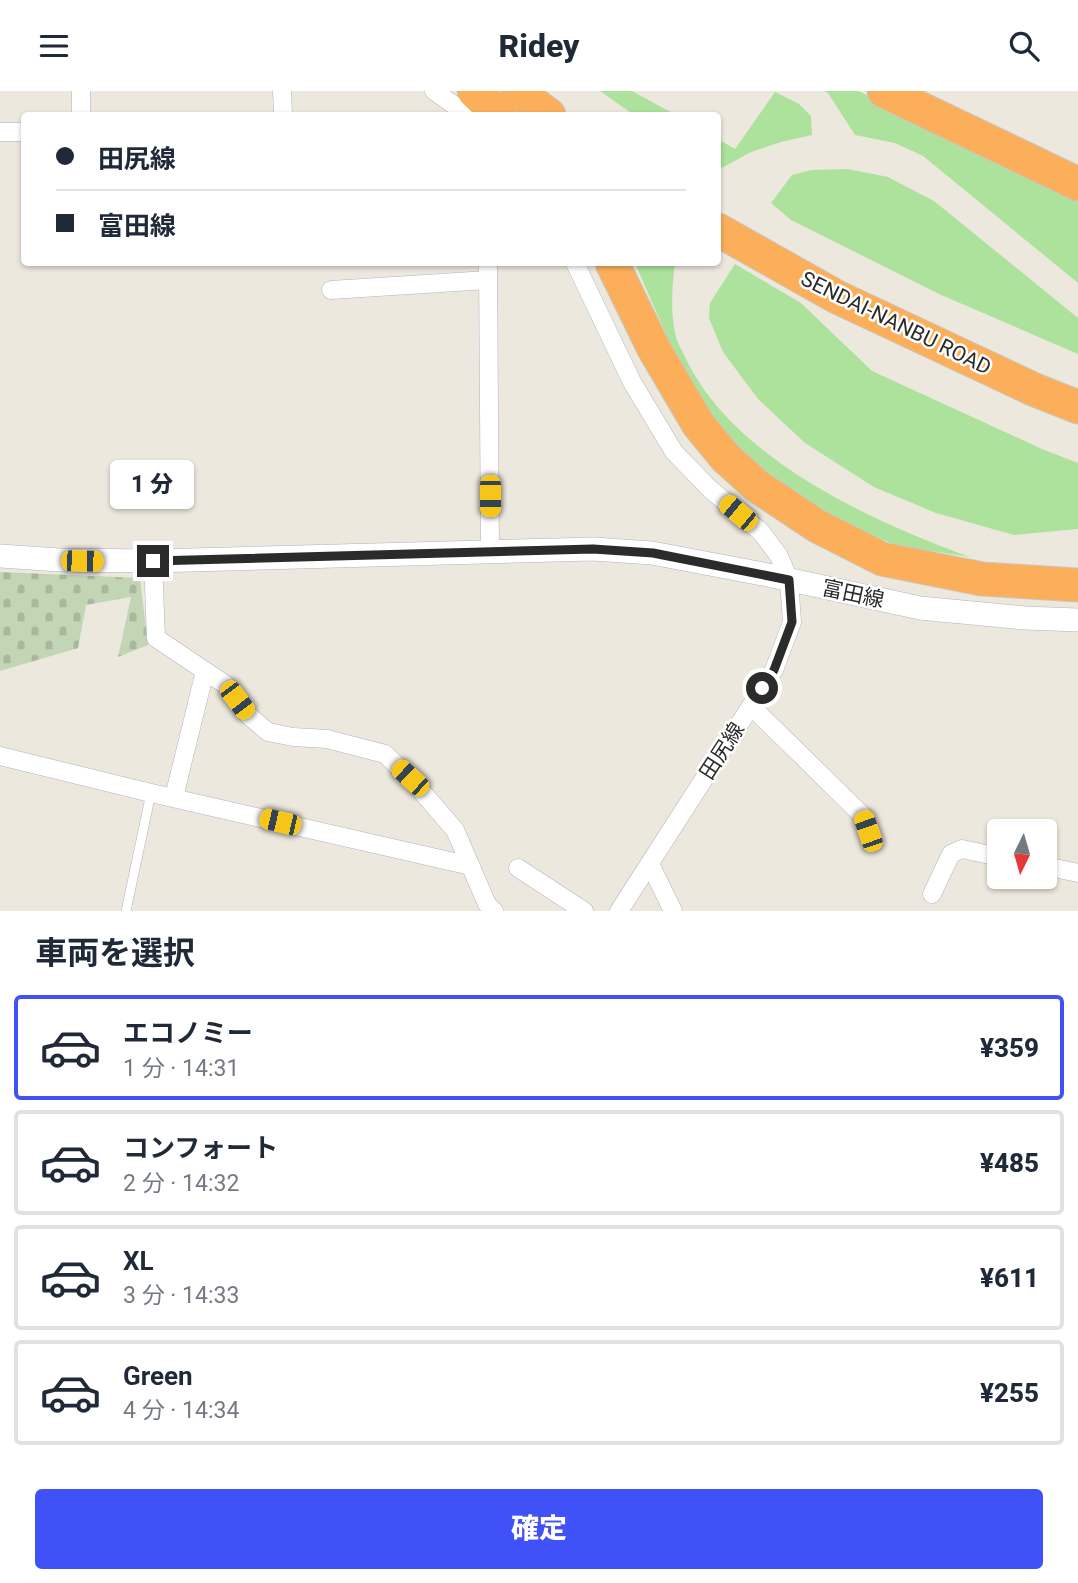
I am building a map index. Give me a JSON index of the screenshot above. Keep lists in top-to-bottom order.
{
  "streets": {
    "highway": ["SENDAI-NANBU ROAD"],
    "street": ["富田線", "田尻線"]
  },
  "crossings": [
    ["富田線", "田尻線"]
  ],
  "north": "bottom",
  "page": {
    "header": "Ridey",
    "banner": ["田尻線", "富田線"],
    "bubble": "1 分",
    "heading": "車両を選択",
    "list": [
      {
        "name": "エコノミー",
        "note": "1 分 · 14:31",
        "value": "¥359"
      },
      {
        "name": "コンフォート",
        "note": "2 分 · 14:32",
        "value": "¥485"
      },
      {
        "name": "XL",
        "note": "3 分 · 14:33",
        "value": "¥611"
      },
      {
        "name": "Green",
        "note": "4 分 · 14:34",
        "value": "¥255"
      }
    ],
    "buttons": "確定"
  }
}
